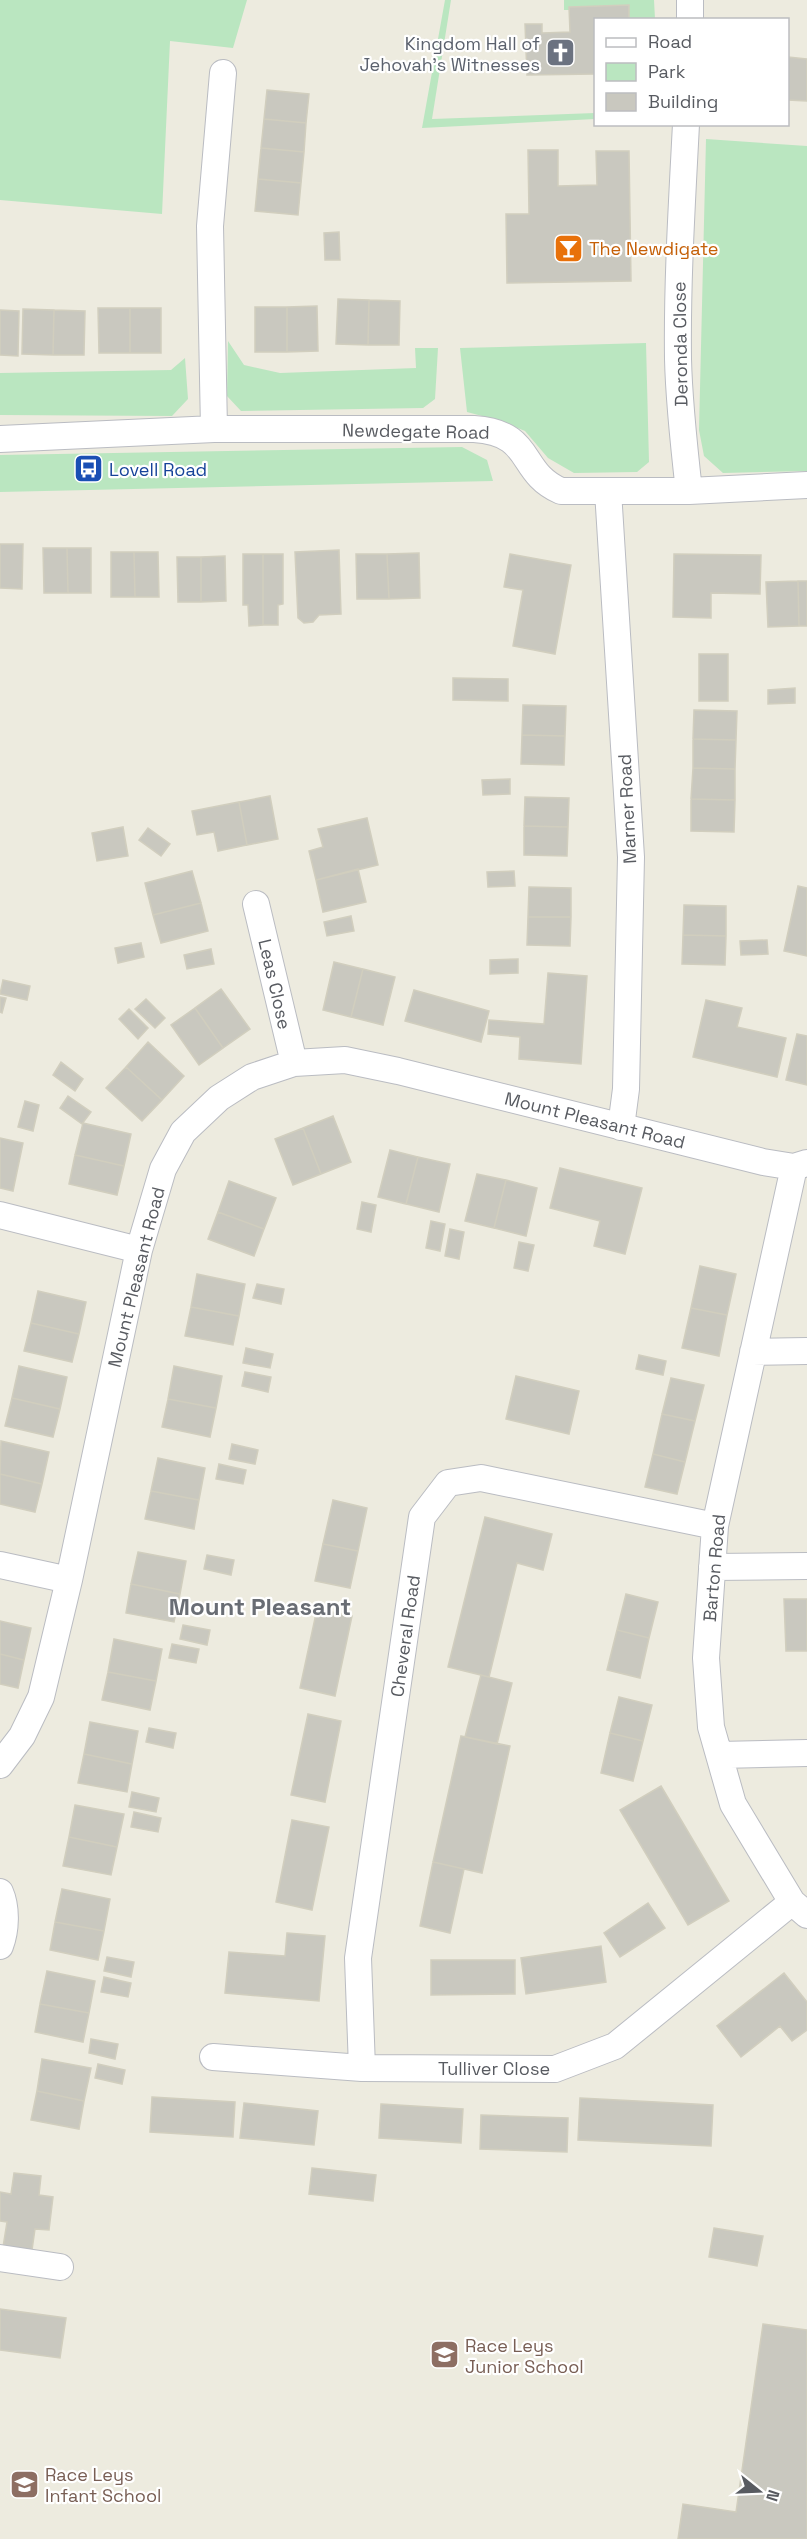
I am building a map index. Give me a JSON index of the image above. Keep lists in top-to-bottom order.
{
  "streets": {
    "street": [
      "Deronda Close",
      "Newdegate Road",
      "Marner Road",
      "Leas Close",
      "Mount Pleasant Road",
      "Barton Road",
      "Cheveral Road",
      "Tulliver Close"
    ]
  },
  "crossings": [
    ["Deronda Close", "Newdegate Road"],
    ["Newdegate Road", "Marner Road"],
    ["Marner Road", "Mount Pleasant Road"],
    ["Leas Close", "Mount Pleasant Road"],
    ["Mount Pleasant Road", "Barton Road"],
    ["Barton Road", "Cheveral Road"],
    ["Barton Road", "Tulliver Close"],
    ["Cheveral Road", "Tulliver Close"]
  ],
  "districts": ["Mount Pleasant"],
  "places": {
    "church": ["Kingdom Hall of Jehovah's Witnesses"],
    "bar": ["The Newdigate"],
    "bus stop": ["Lovell Road"],
    "school or university": ["Race Leys Junior School", "Race Leys Infant School"]
  },
  "legend": ["Road", "Park", "Building"],
  "north": "right"
}
